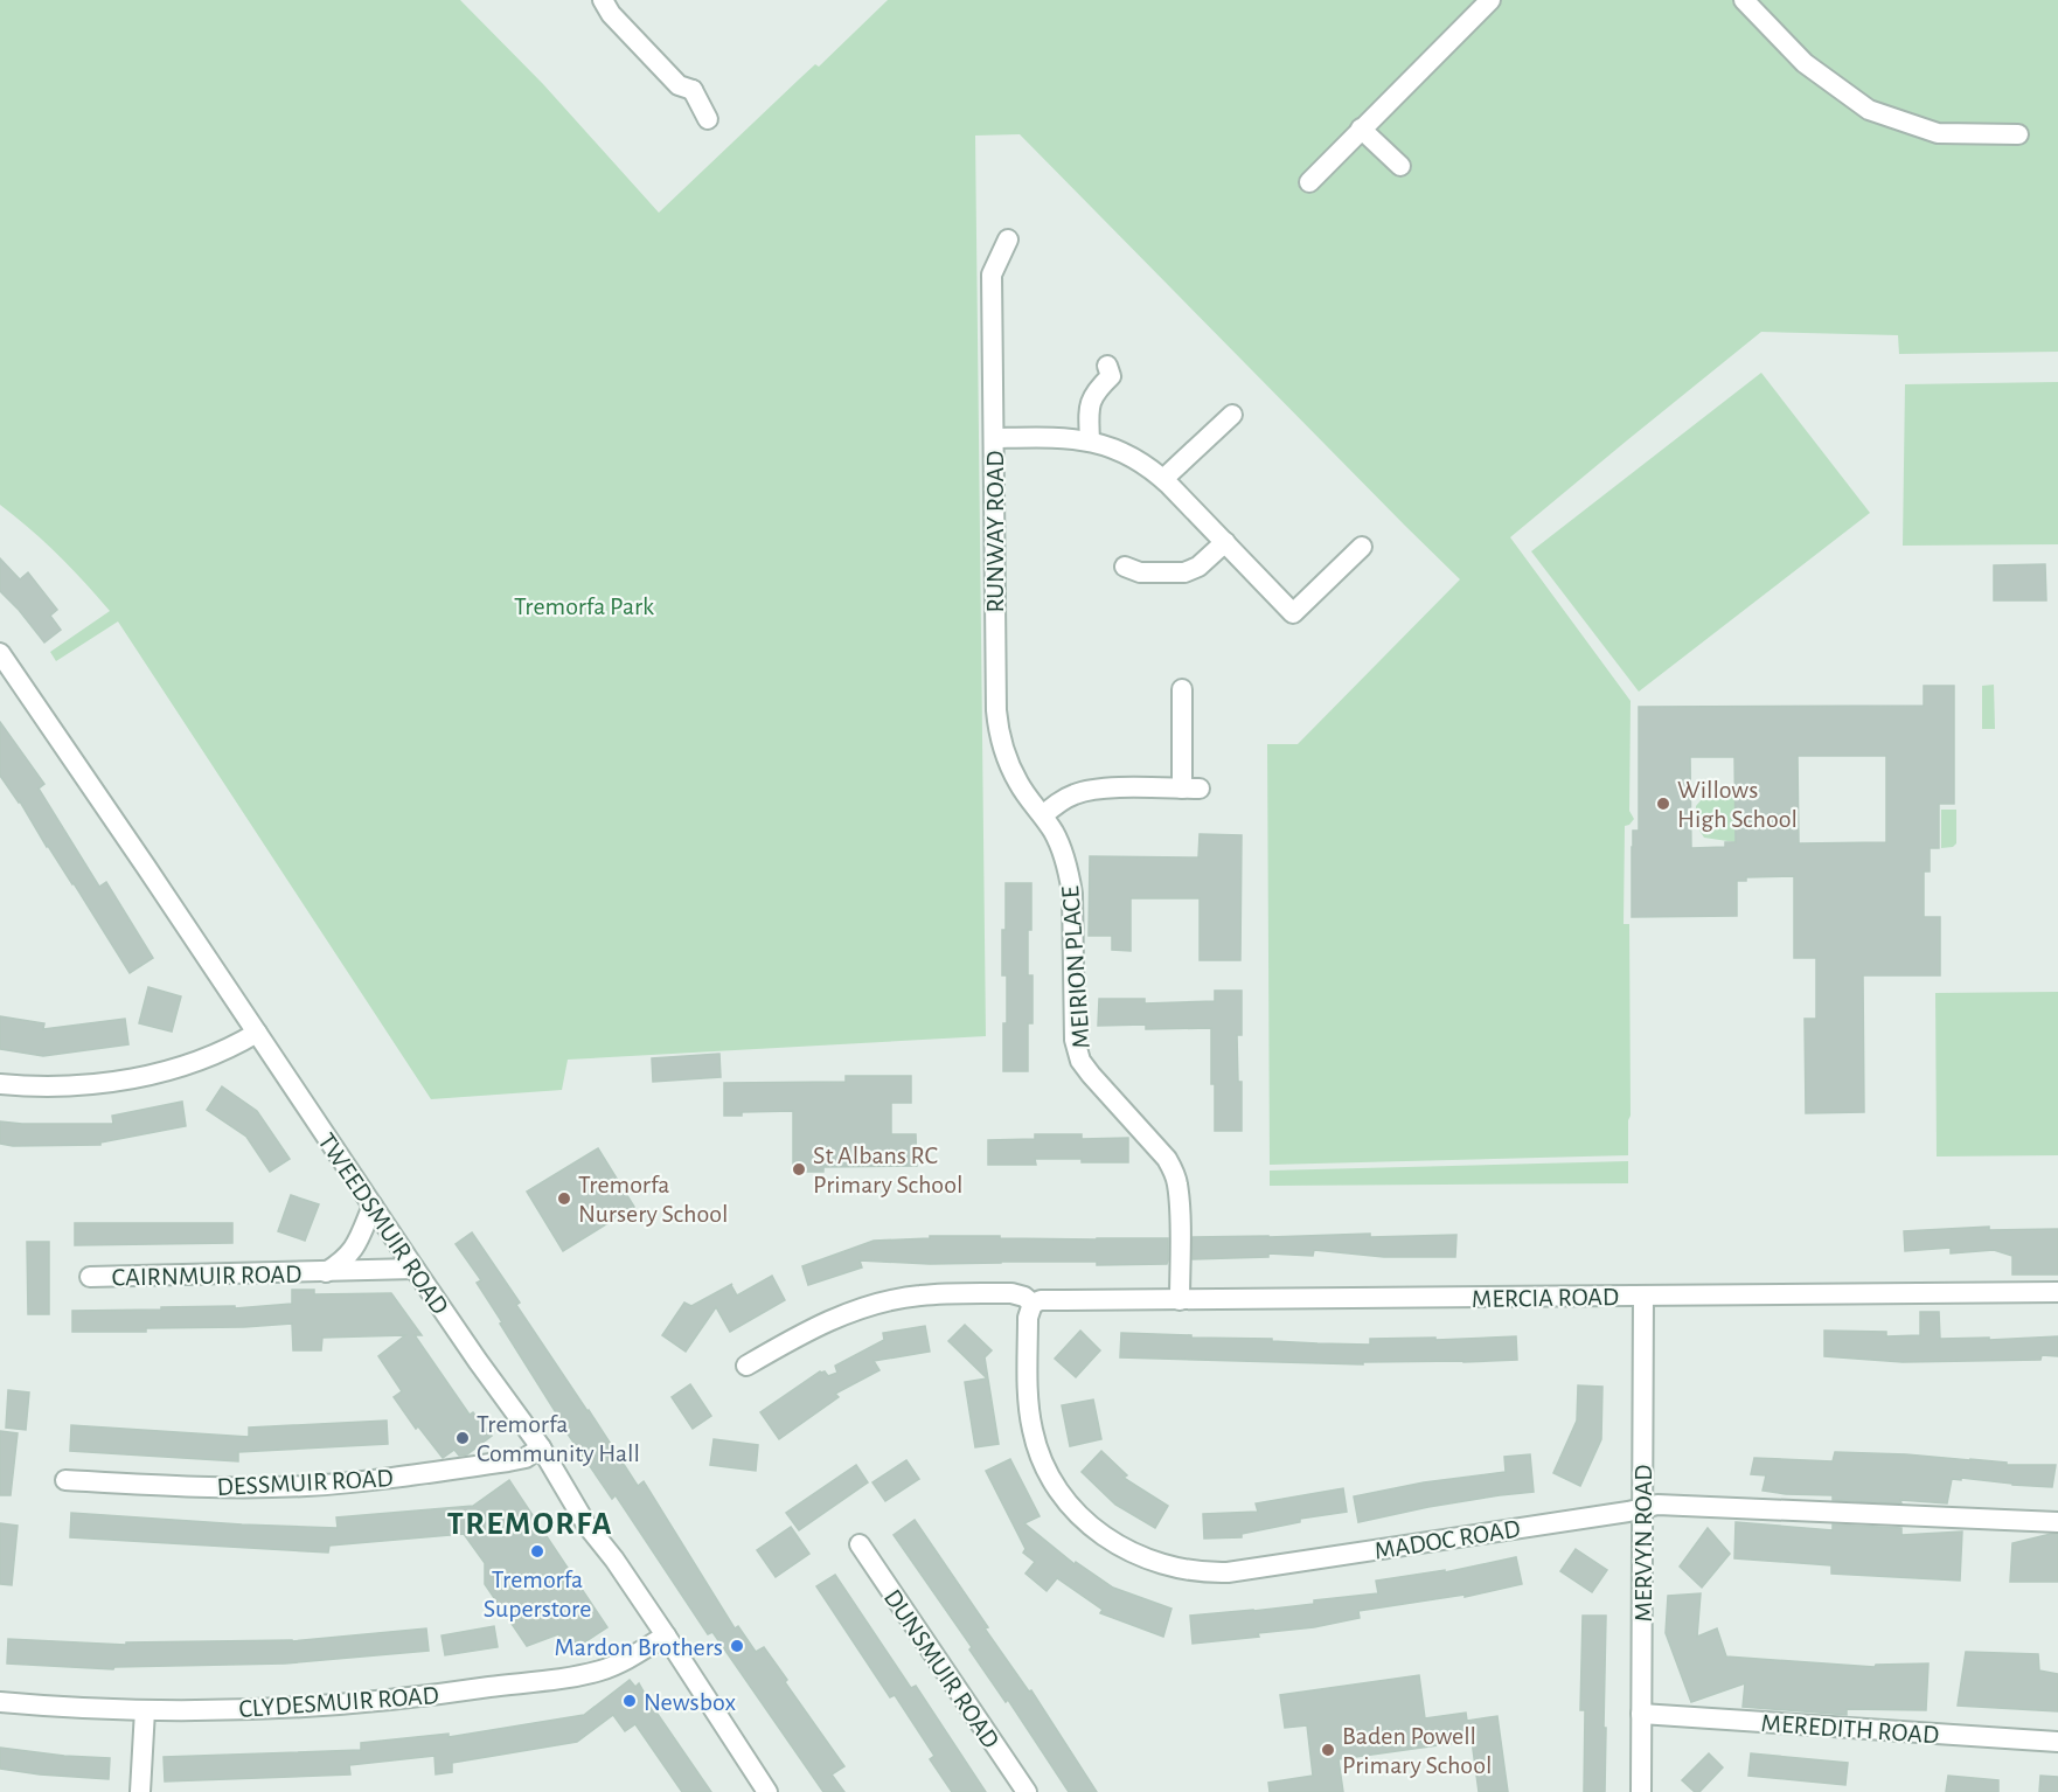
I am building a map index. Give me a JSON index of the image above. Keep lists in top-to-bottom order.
{
  "streets": {
    "street": [
      "RUNWAY ROAD",
      "MEIRION PLACE",
      "TWEEDSMUIR ROAD",
      "CAIRNMUIR ROAD",
      "MERCIA ROAD",
      "DESSMUIR ROAD",
      "MADOC ROAD",
      "MERVYN ROAD",
      "DUNSMUIR ROAD",
      "CLYDESMUIR ROAD",
      "MEREDITH ROAD"
    ]
  },
  "crossings": [
    ["RUNWAY ROAD", "MEIRION PLACE"],
    ["MEIRION PLACE", "MERCIA ROAD"],
    ["TWEEDSMUIR ROAD", "CAIRNMUIR ROAD"],
    ["TWEEDSMUIR ROAD", "DESSMUIR ROAD"],
    ["TWEEDSMUIR ROAD", "CLYDESMUIR ROAD"],
    ["MERCIA ROAD", "MADOC ROAD"],
    ["MERCIA ROAD", "MERVYN ROAD"],
    ["MADOC ROAD", "MERVYN ROAD"],
    ["MERVYN ROAD", "MEREDITH ROAD"]
  ],
  "districts": ["TREMORFA"],
  "parks": ["Tremorfa Park"],
  "places": [
    "Willows High School",
    "St Albans RC Primary School",
    "Tremorfa Nursery School",
    "Tremorfa Community Hall",
    "Tremorfa Superstore",
    "Mardon Brothers",
    "Newsbox",
    "Baden Powell Primary School"
  ]
}
